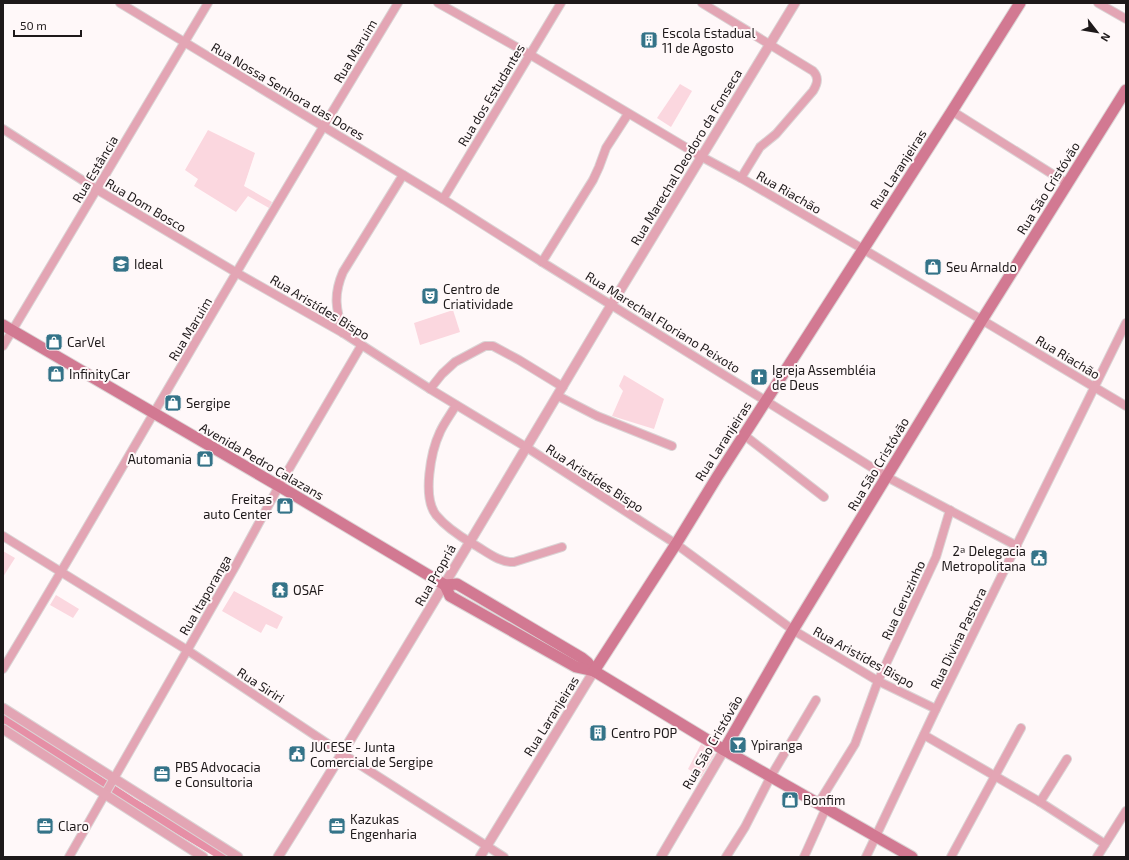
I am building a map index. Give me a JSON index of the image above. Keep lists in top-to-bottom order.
{
  "streets": {
    "main road": ["Rua Laranjeiras", "Rua São Cristóvão", "Avenida Pedro Calazans"],
    "street": [
      "Rua Maruim",
      "Rua Nossa Senhora das Dores",
      "Rua dos Estudantes",
      "Rua Marechal Deodoro da Fonseca",
      "Rua Estância",
      "Rua Riachão",
      "Rua Dom Bosco",
      "Rua Aristídes Bispo",
      "Rua Marechal Floriano Peixoto",
      "Rua Propriá",
      "Rua Itaporanga",
      "Rua Geruzinho",
      "Rua Divina Pastora",
      "Rua Siriri"
    ]
  },
  "crossings": [
    ["Rua Maruim", "Rua Nossa Senhora das Dores"],
    ["Rua Maruim", "Rua Dom Bosco"],
    ["Rua Maruim", "Rua Aristídes Bispo"],
    ["Rua Maruim", "Avenida Pedro Calazans"],
    ["Rua Maruim", "Rua Siriri"],
    ["Rua Nossa Senhora das Dores", "Rua dos Estudantes"],
    ["Rua Nossa Senhora das Dores", "Rua Estância"],
    ["Rua Nossa Senhora das Dores", "Rua Marechal Floriano Peixoto"],
    ["Rua dos Estudantes", "Rua Riachão"],
    ["Rua dos Estudantes", "Rua Marechal Floriano Peixoto"],
    ["Rua Marechal Deodoro da Fonseca", "Rua Riachão"],
    ["Rua Marechal Deodoro da Fonseca", "Rua Marechal Floriano Peixoto"],
    ["Rua Marechal Deodoro da Fonseca", "Rua Propriá"],
    ["Rua Estância", "Rua Dom Bosco"],
    ["Rua Estância", "Avenida Pedro Calazans"],
    ["Rua Laranjeiras", "Rua Riachão"],
    ["Rua Laranjeiras", "Rua Aristídes Bispo"],
    ["Rua Laranjeiras", "Rua Marechal Floriano Peixoto"],
    ["Rua Laranjeiras", "Avenida Pedro Calazans"],
    ["Rua Laranjeiras", "Rua Siriri"],
    ["Rua São Cristóvão", "Rua Riachão"],
    ["Rua São Cristóvão", "Rua Aristídes Bispo"],
    ["Rua São Cristóvão", "Rua Marechal Floriano Peixoto"],
    ["Rua São Cristóvão", "Avenida Pedro Calazans"],
    ["Rua Riachão", "Rua Divina Pastora"],
    ["Rua Dom Bosco", "Rua Aristídes Bispo"],
    ["Rua Aristídes Bispo", "Rua Propriá"],
    ["Rua Aristídes Bispo", "Rua Itaporanga"],
    ["Rua Aristídes Bispo", "Rua Geruzinho"],
    ["Rua Aristídes Bispo", "Rua Divina Pastora"],
    ["Rua Marechal Floriano Peixoto", "Rua Propriá"],
    ["Rua Marechal Floriano Peixoto", "Rua Geruzinho"],
    ["Rua Marechal Floriano Peixoto", "Rua Divina Pastora"],
    ["Avenida Pedro Calazans", "Rua Propriá"],
    ["Avenida Pedro Calazans", "Rua Itaporanga"],
    ["Avenida Pedro Calazans", "Rua Geruzinho"],
    ["Avenida Pedro Calazans", "Rua Divina Pastora"],
    ["Rua Propriá", "Rua Siriri"],
    ["Rua Itaporanga", "Rua Siriri"]
  ],
  "places": {
    "building": ["Escola Estadual 11 de Agosto", "Centro POP"],
    "school or university": ["Ideal"],
    "shop": [
      "Seu Arnaldo",
      "CarVel",
      "InfinityCar",
      "Sergipe",
      "Automania",
      "Freitas auto Center",
      "Bonfim"
    ],
    "theatre": ["Centro de Criatividade"],
    "church": ["Igreja Assembléia de Deus"],
    "public building": ["2ª Delegacia Metropolitana", "JUCESE - Junta Comercial de Sergipe"],
    "temple": ["OSAF"],
    "bar": ["Ypiranga"],
    "office": ["PBS Advocacia e Consultoria", "Claro", "Kazukas Engenharia"]
  },
  "scale_bar": "50 m",
  "north": "bottom right"
}
